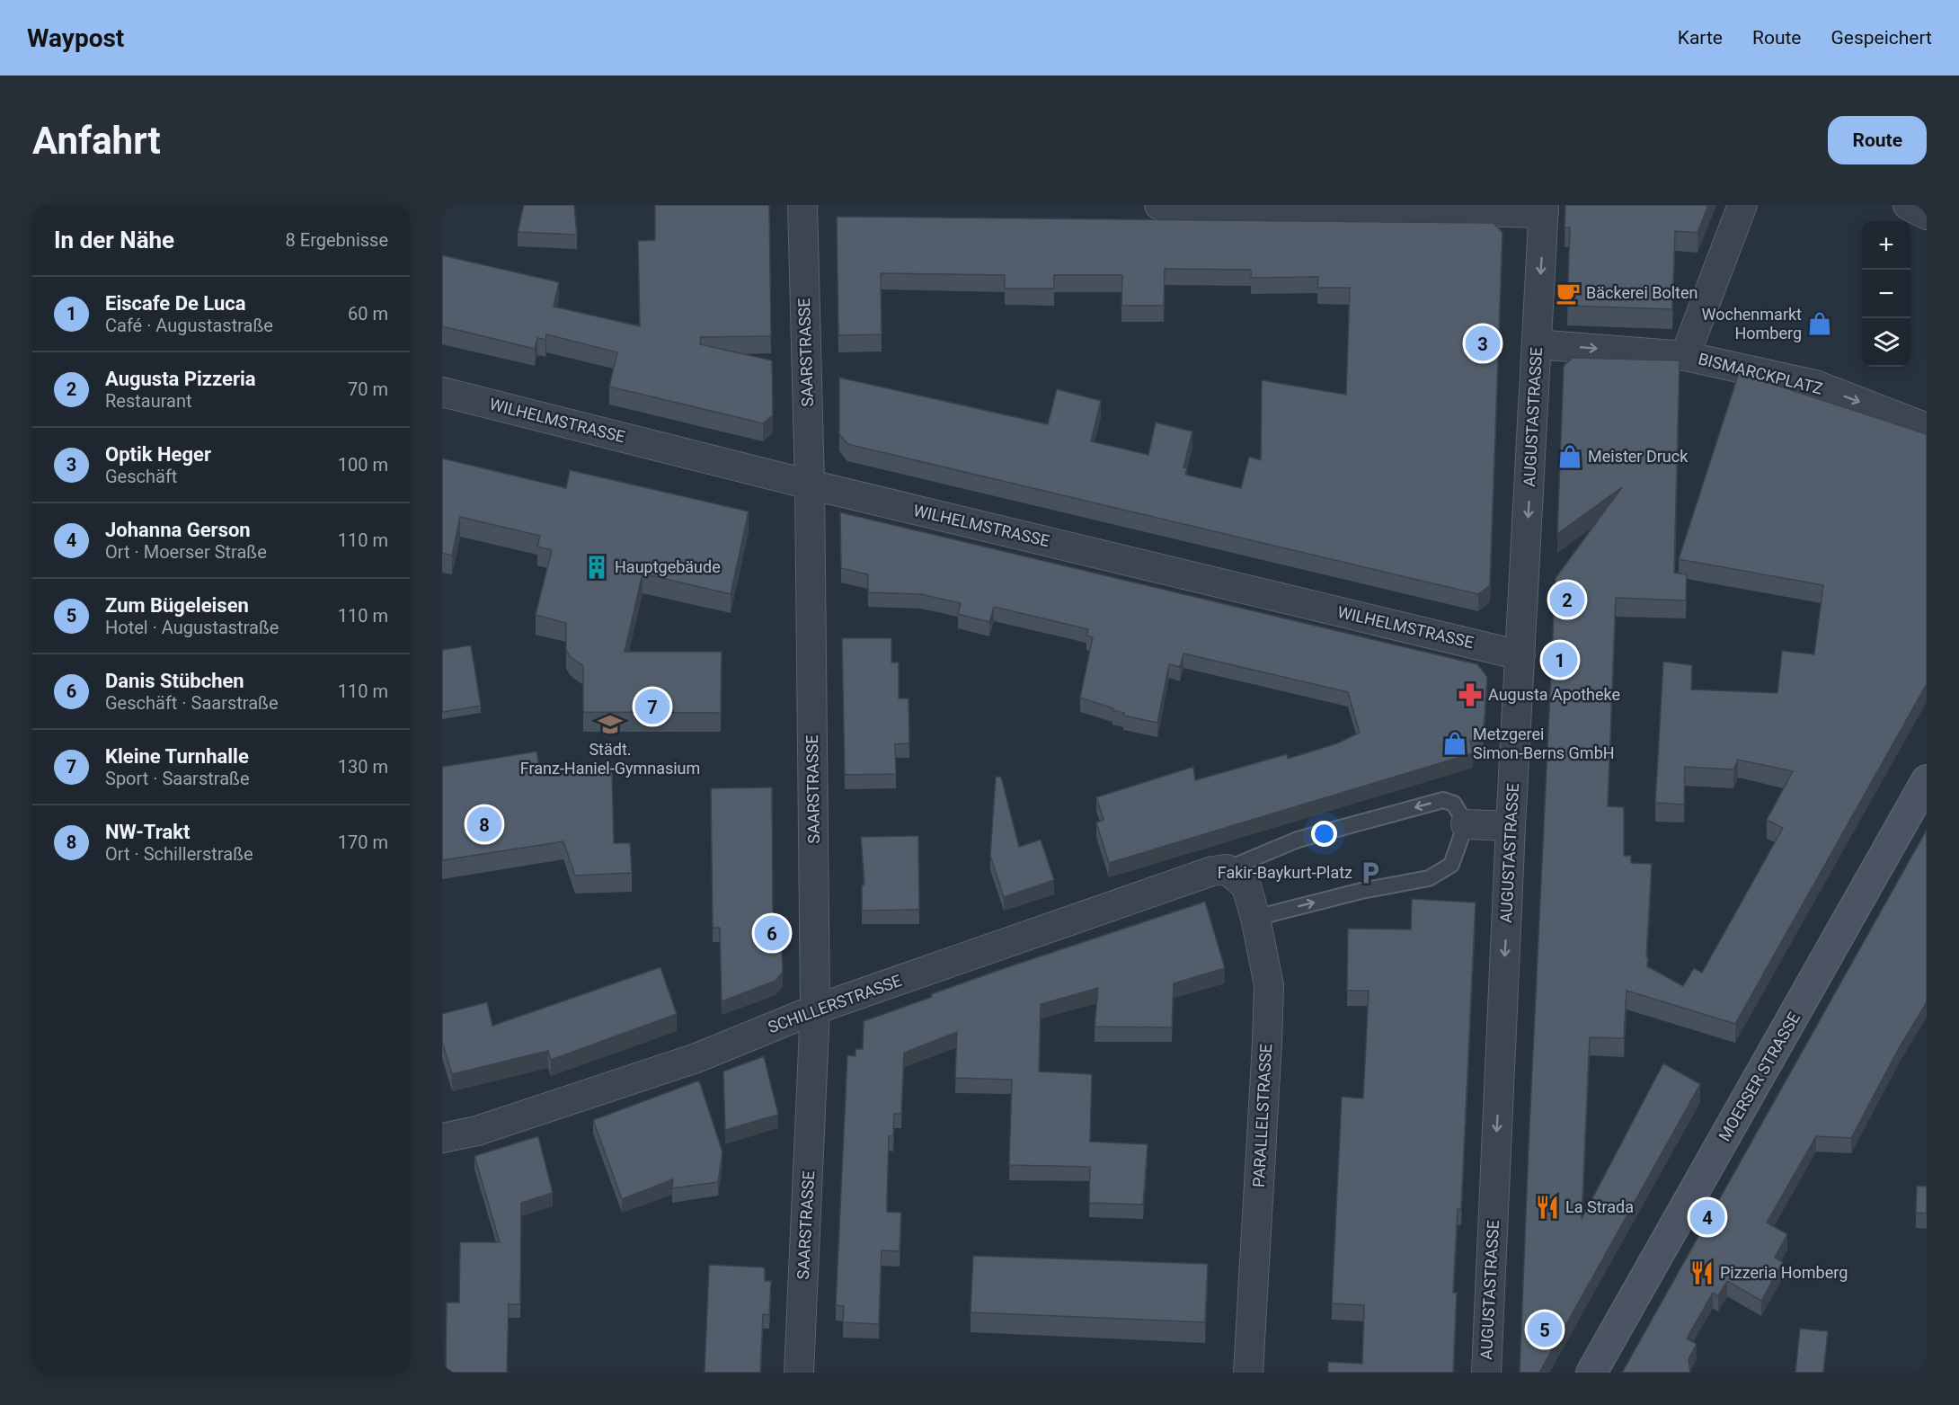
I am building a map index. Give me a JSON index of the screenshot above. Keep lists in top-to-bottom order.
{
  "streets": {
    "street": [
      "SAARSTRASSE",
      "BISMARCKPLATZ",
      "AUGUSTASTRASSE",
      "WILHELMSTRASSE",
      "SCHILLERSTRASSE",
      "MOERSER STRASSE",
      "PARALLELSTRASSE"
    ]
  },
  "crossings": [
    ["SAARSTRASSE", "WILHELMSTRASSE"],
    ["SAARSTRASSE", "SCHILLERSTRASSE"],
    ["BISMARCKPLATZ", "AUGUSTASTRASSE"],
    ["AUGUSTASTRASSE", "WILHELMSTRASSE"],
    ["SCHILLERSTRASSE", "PARALLELSTRASSE"]
  ],
  "one_way": ["BISMARCKPLATZ", "AUGUSTASTRASSE"],
  "places": {
    "cafe": ["Bäckerei Bolten"],
    "shop": ["Wochenmarkt Homberg", "Meister Druck", "Metzgerei Simon-Berns GmbH"],
    "building": ["Hauptgebäude"],
    "pharmacy": ["Augusta Apotheke"],
    "school or university": ["Städt. Franz-Haniel-Gymnasium"],
    "parking": ["Fakir-Baykurt-Platz"],
    "restaurant": ["La Strada", "Pizzeria Homberg"]
  },
  "page": {
    "header": "Waypost",
    "nav": ["Karte", "Route", "Gespeichert"],
    "buttons": "Route",
    "title": "Anfahrt",
    "heading": ["In der Nähe", "8 Ergebnisse"],
    "map_buttons": ["+", "−"],
    "list": [
      {
        "mark": "1",
        "name": "Eiscafe De Luca",
        "note": "Café · Augustastraße",
        "value": "60 m"
      },
      {
        "mark": "2",
        "name": "Augusta Pizzeria",
        "note": "Restaurant",
        "value": "70 m"
      },
      {
        "mark": "3",
        "name": "Optik Heger",
        "note": "Geschäft",
        "value": "100 m"
      },
      {
        "mark": "4",
        "name": "Johanna Gerson",
        "note": "Ort · Moerser Straße",
        "value": "110 m"
      },
      {
        "mark": "5",
        "name": "Zum Bügeleisen",
        "note": "Hotel · Augustastraße",
        "value": "110 m"
      },
      {
        "mark": "6",
        "name": "Danis Stübchen",
        "note": "Geschäft · Saarstraße",
        "value": "110 m"
      },
      {
        "mark": "7",
        "name": "Kleine Turnhalle",
        "note": "Sport · Saarstraße",
        "value": "130 m"
      },
      {
        "mark": "8",
        "name": "NW-Trakt",
        "note": "Ort · Schillerstraße",
        "value": "170 m"
      }
    ],
    "pins": [
      "3",
      "2",
      "1",
      "7",
      "8",
      "6",
      "4",
      "5"
    ]
  }
}
